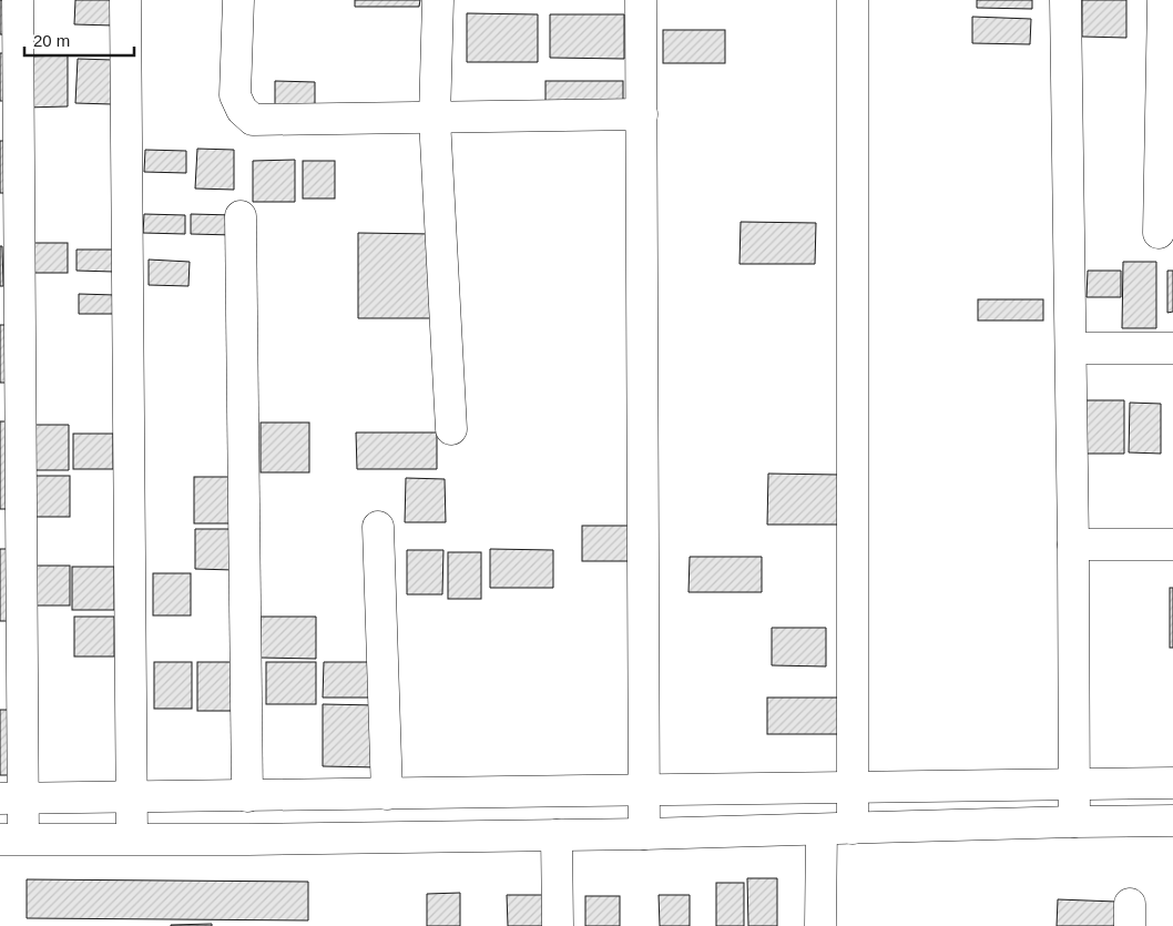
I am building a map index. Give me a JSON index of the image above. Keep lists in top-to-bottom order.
{
  "scale_bar": "20 m"
}
